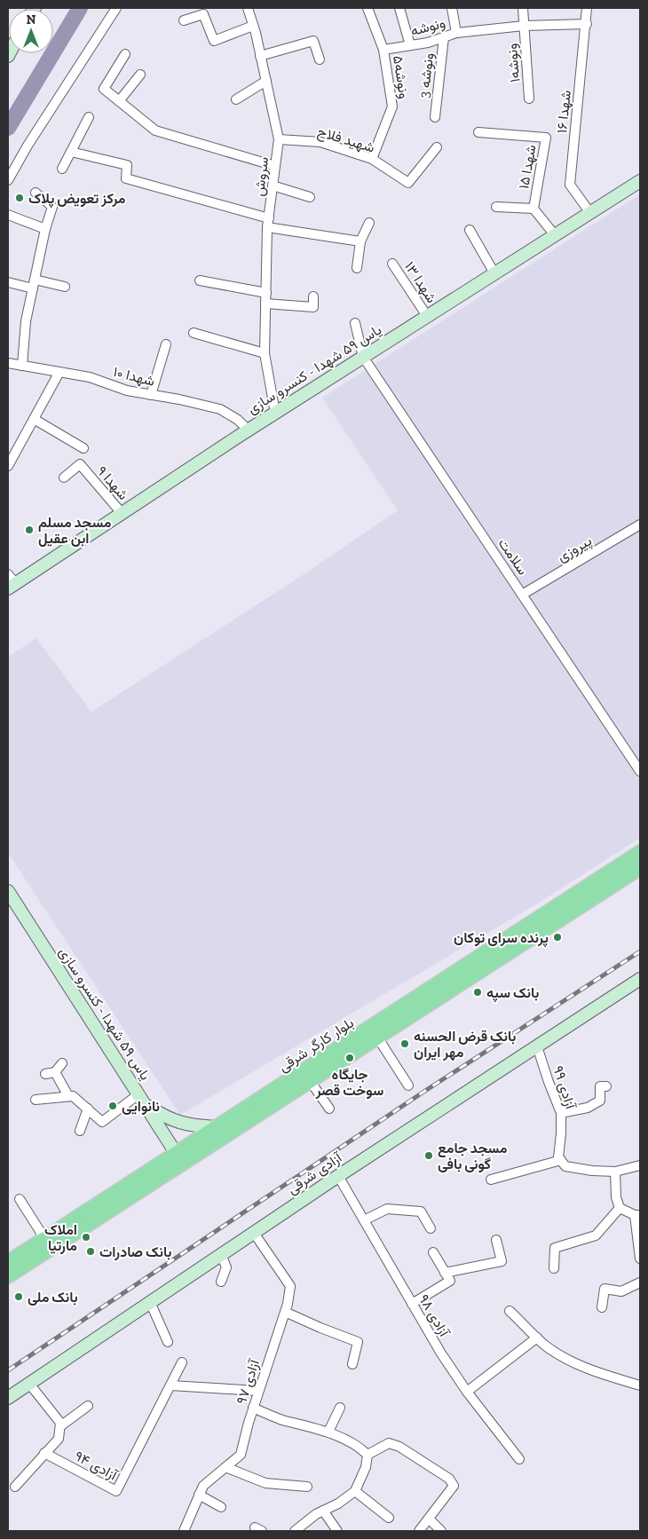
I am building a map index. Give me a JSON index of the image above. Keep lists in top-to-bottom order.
{
  "streets": {
    "main road": ["بلوار کارگر شرقی"],
    "street": [
      "ونوشه",
      "ونوشه۱",
      "ونوشه 3",
      "ونوشه۵",
      "شهدا ۱۶",
      "شهید فلاح",
      "شهدا ۱۵",
      "سروش",
      "شهدا ۱۳",
      "یاس ۵۹ شهدا - کنسرو سازی",
      "شهدا ۱۰",
      "شهدا ۹",
      "پیروزی",
      "سلامت",
      "آزادی ٩٩",
      "آزادی شرقی",
      "آزادی ۹۸",
      "آزادی ۹۷",
      "آزادی ۹۴"
    ]
  },
  "crossings": [
    ["ونوشه", "ونوشه۱"],
    ["ونوشه", "ونوشه 3"],
    ["ونوشه", "ونوشه۵"],
    ["ونوشه", "شهدا ۱۶"],
    ["ونوشه۵", "شهید فلاح"],
    ["شهدا ۱۶", "یاس ۵۹ شهدا - کنسرو سازی"],
    ["شهید فلاح", "سروش"],
    ["شهدا ۱۵", "یاس ۵۹ شهدا - کنسرو سازی"],
    ["سروش", "یاس ۵۹ شهدا - کنسرو سازی"],
    ["شهدا ۱۳", "یاس ۵۹ شهدا - کنسرو سازی"],
    ["یاس ۵۹ شهدا - کنسرو سازی", "شهدا ۱۰"],
    ["یاس ۵۹ شهدا - کنسرو سازی", "شهدا ۹"],
    ["یاس ۵۹ شهدا - کنسرو سازی", "سلامت"],
    ["یاس ۵۹ شهدا - کنسرو سازی", "بلوار کارگر شرقی"],
    ["پیروزی", "سلامت"],
    ["آزادی ٩٩", "آزادی شرقی"],
    ["آزادی شرقی", "آزادی ۹۸"],
    ["آزادی شرقی", "آزادی ۹۷"]
  ],
  "places": [
    "مرکز تعویض پلاک",
    "مسجد مسلم ابن عقیل",
    "پرنده سرای توکان",
    "بانک سپه",
    "بانک قرض الحسنه مهر ایران",
    "جایگاه سوخت قصر",
    "نانوایی",
    "مسجد جامع گونی بافی",
    "املاک مارتیا",
    "بانک صادرات",
    "بانک ملی"
  ],
  "north": "top"
}
